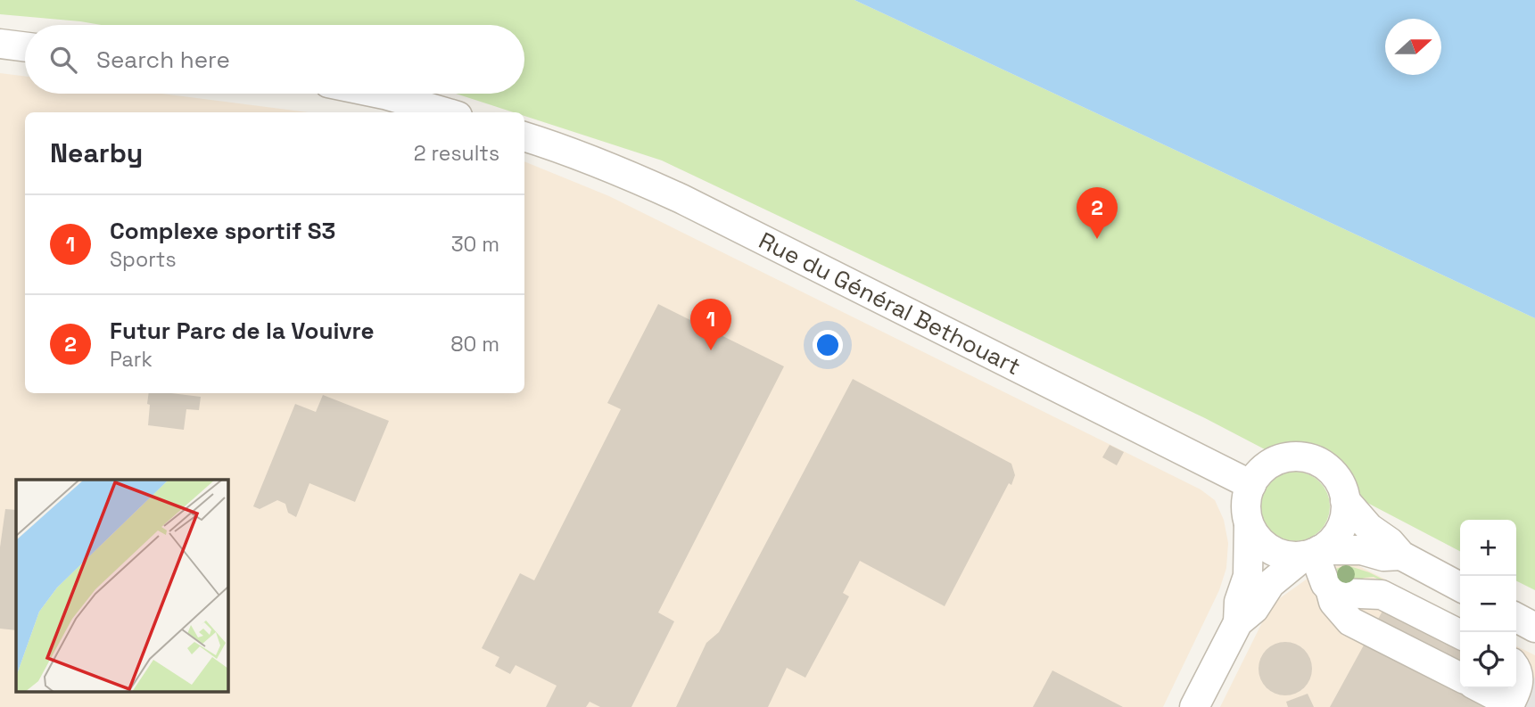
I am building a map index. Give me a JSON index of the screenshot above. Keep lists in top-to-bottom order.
{
  "streets": {
    "street": ["Rue du Général Bethouart"]
  },
  "north": "right",
  "page": {
    "search": "Search here",
    "heading": ["Nearby", "2 results"],
    "pins": ["2", "1"],
    "list": [
      {
        "mark": "1",
        "name": "Complexe sportif S3",
        "note": "Sports",
        "value": "30 m"
      },
      {
        "mark": "2",
        "name": "Futur Parc de la Vouivre",
        "note": "Park",
        "value": "80 m"
      }
    ],
    "map_buttons": ["+", "−"]
  }
}
